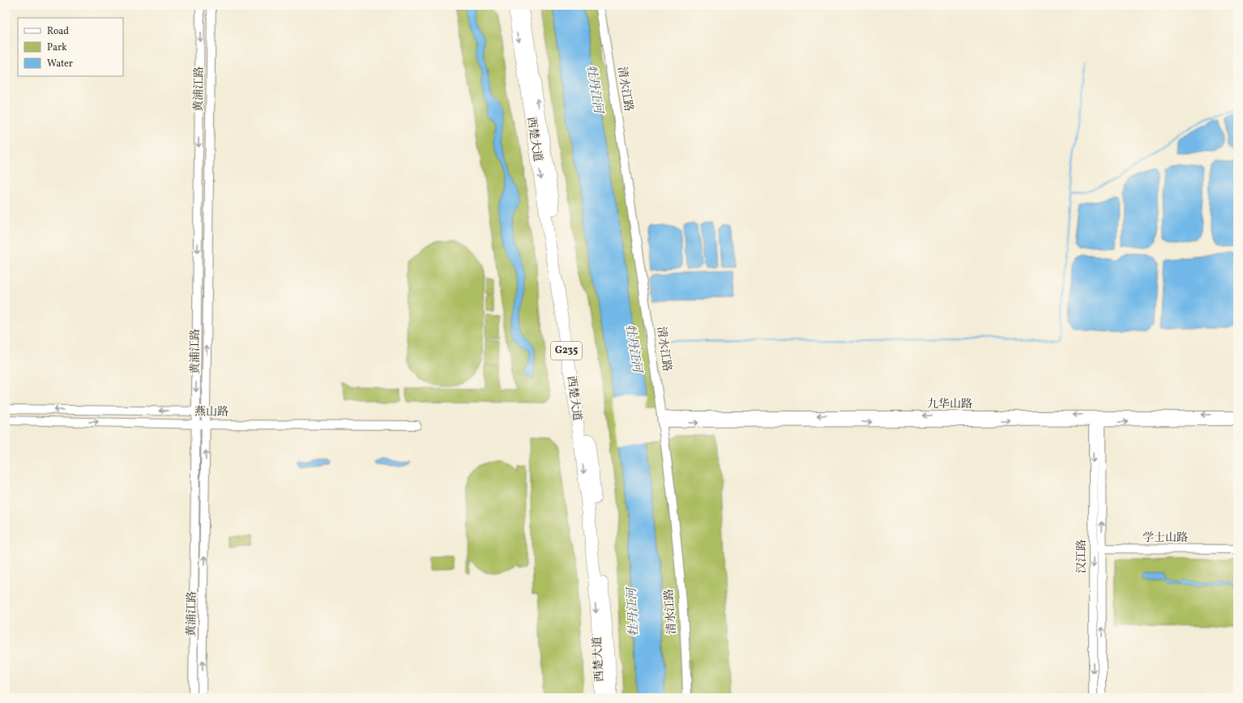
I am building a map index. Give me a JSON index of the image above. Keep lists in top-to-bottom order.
{
  "streets": {
    "highway": ["西楚大道", "G235"],
    "street": [
      "黄浦江路",
      "清水江路",
      "九华山路",
      "燕山路",
      "学士山路",
      "汉江路"
    ]
  },
  "crossings": [
    ["黄浦江路", "燕山路"],
    ["清水江路", "九华山路"],
    ["九华山路", "汉江路"],
    ["学士山路", "汉江路"]
  ],
  "water": ["牡丹江河"],
  "legend": ["Road", "Park", "Water"]
}
